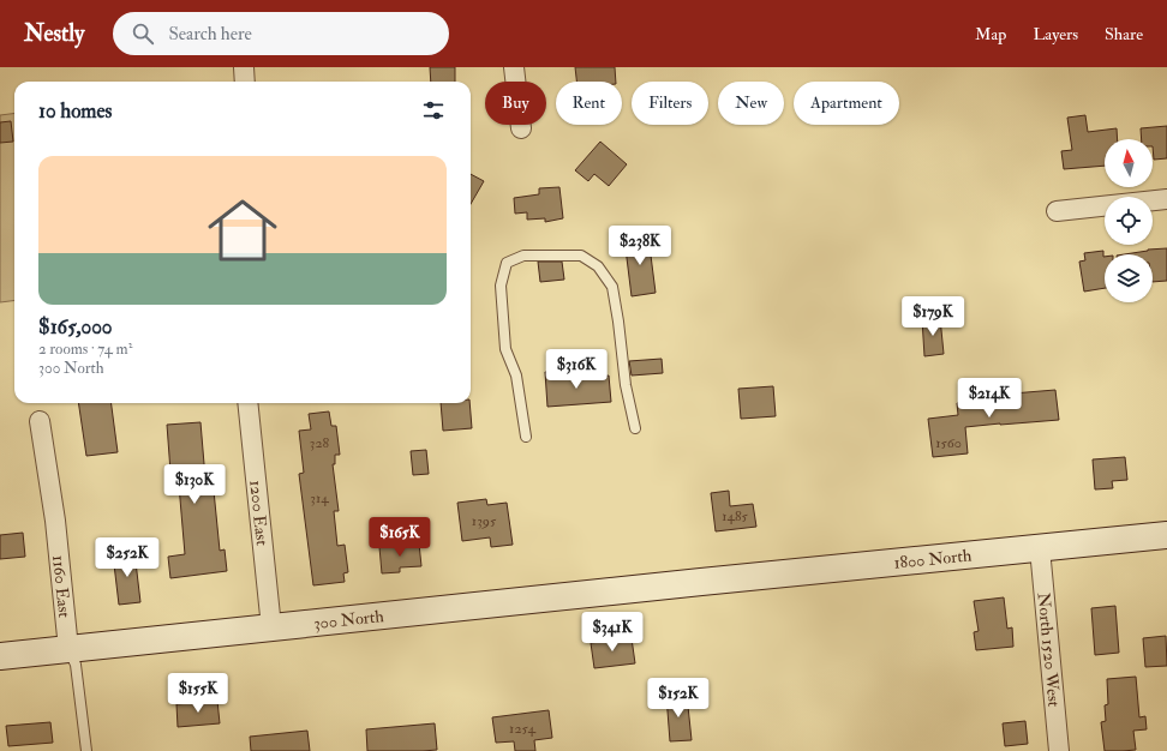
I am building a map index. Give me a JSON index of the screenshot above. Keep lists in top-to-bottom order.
{
  "streets": {
    "street": [
      "1200 East",
      "1800 North",
      "1160 East",
      "300 North",
      "North 1520 West"
    ]
  },
  "crossings": [
    ["1200 East", "300 North"],
    ["1800 North", "300 North"],
    ["1800 North", "North 1520 West"],
    ["1160 East", "300 North"]
  ],
  "house_numbers": [
    "328",
    "1560",
    "314",
    "1485",
    "1395",
    "1254"
  ],
  "north": "top",
  "page": {
    "header": "Nestly",
    "search": "Search here",
    "nav": ["Map", "Layers", "Share"],
    "chip": [
      "Buy",
      "Rent",
      "Filters",
      "New",
      "Apartment"
    ],
    "heading": "10 homes",
    "list": [
      {
        "name": "$165,000",
        "note": "2 rooms · 74 m² · 300 North"
      }
    ],
    "price": [
      "$238K",
      "$179K",
      "$316K",
      "$214K",
      "$130K",
      "$165K",
      "$252K",
      "$341K",
      "$155K",
      "$152K"
    ]
  }
}
